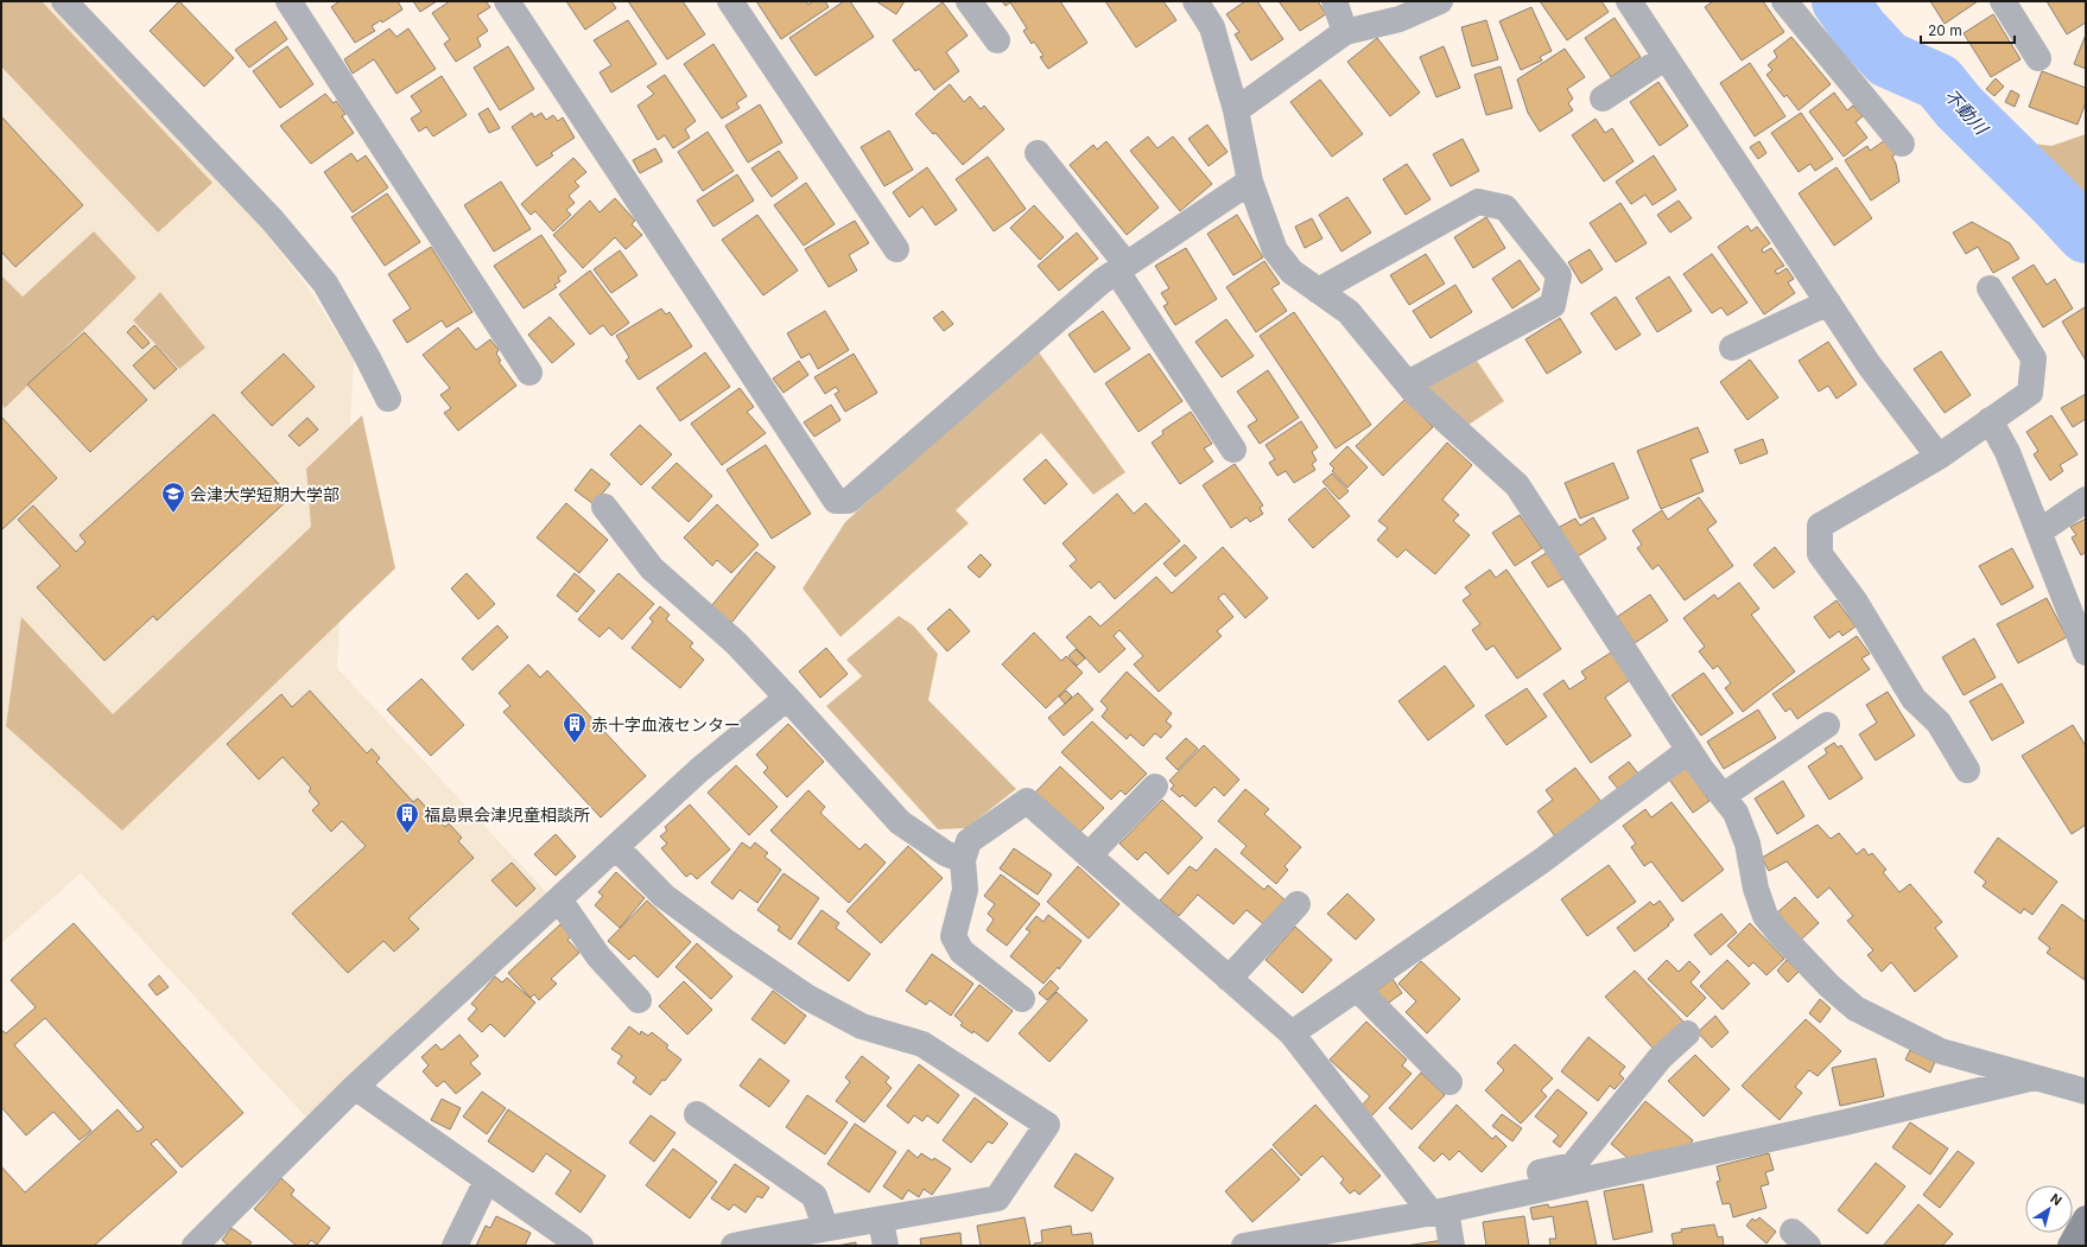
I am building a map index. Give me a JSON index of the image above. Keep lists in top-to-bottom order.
{
  "water": ["不動川"],
  "places": {
    "school or university": ["会津大学短期大学部"],
    "building": ["赤十字血液センター", "福島県会津児童相談所"]
  },
  "scale_bar": "20 m",
  "north": "top right"
}
